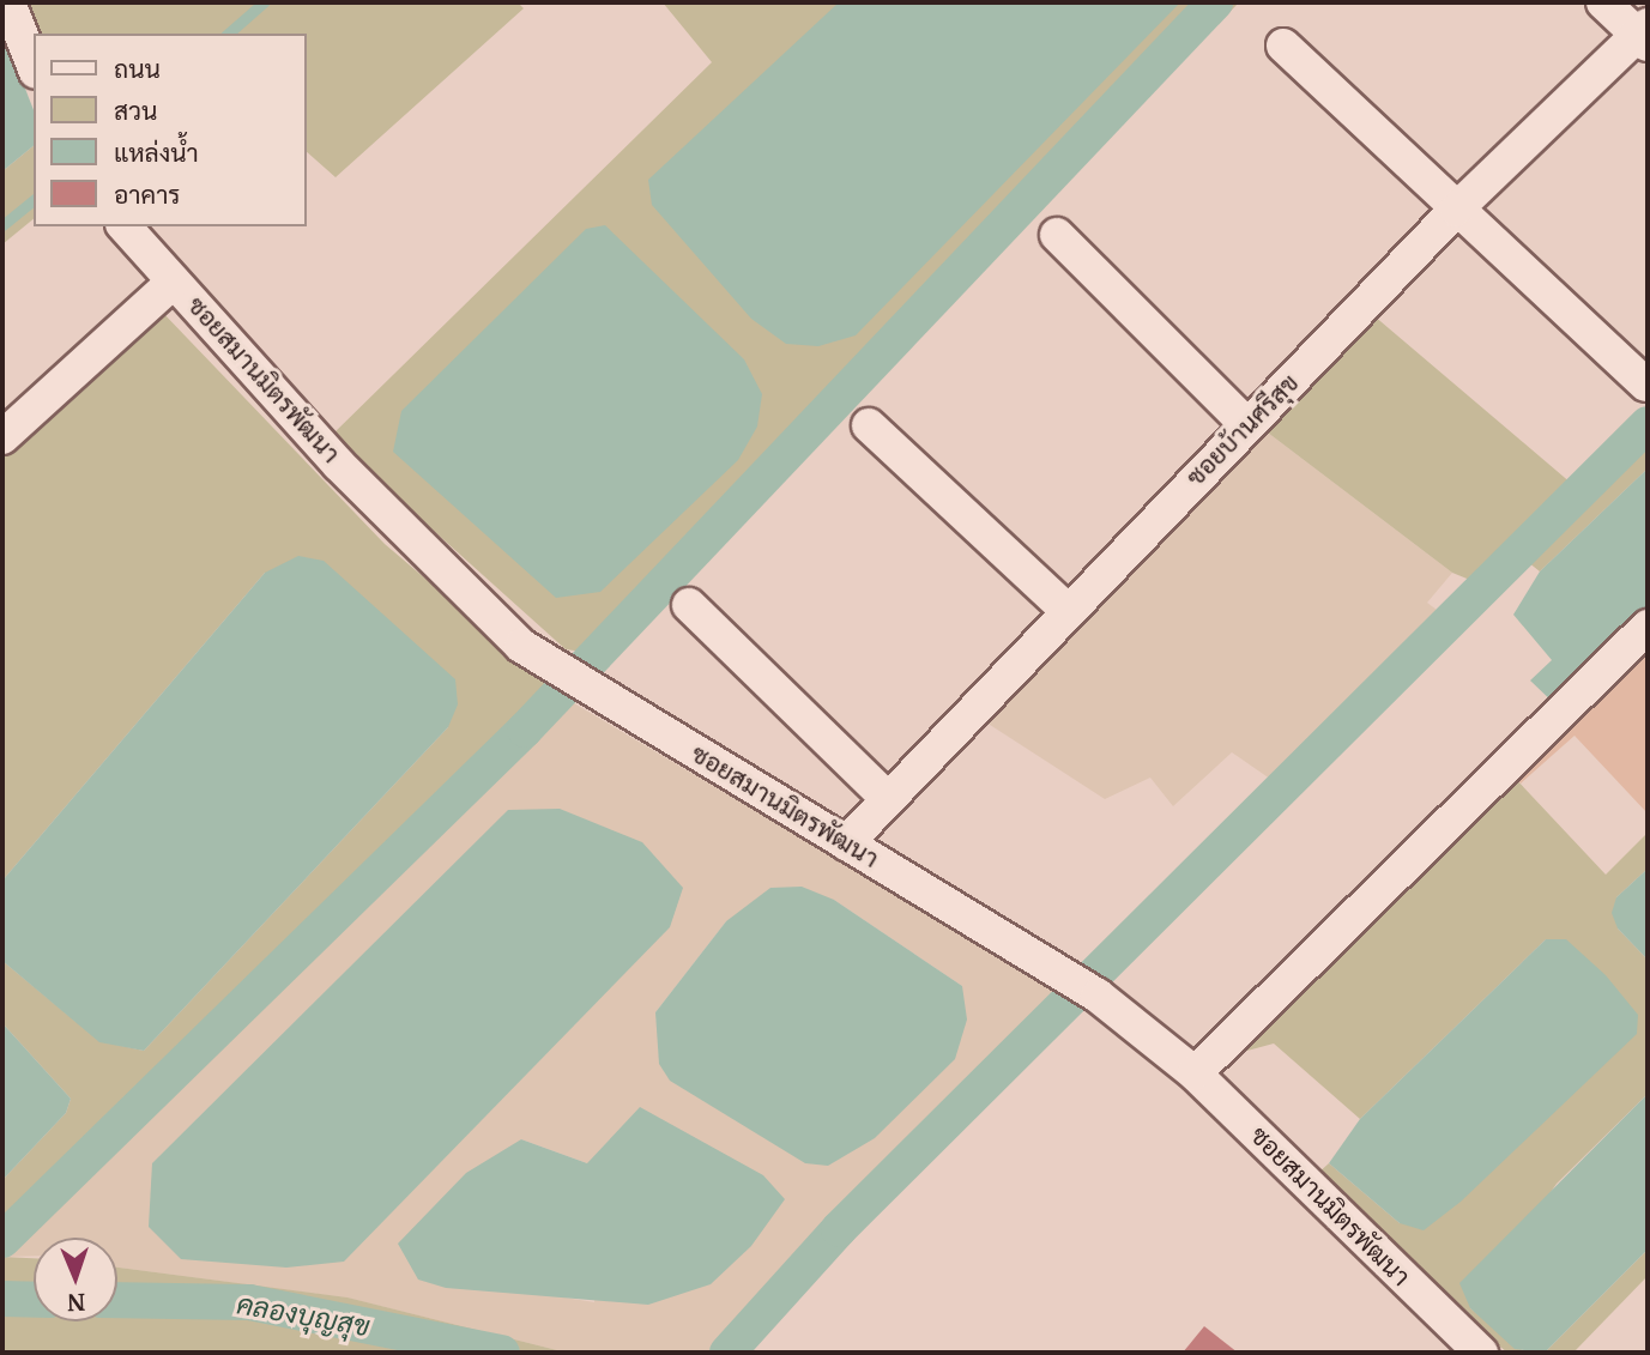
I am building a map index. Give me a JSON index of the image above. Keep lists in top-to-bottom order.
{
  "streets": {
    "street": ["ซอยสมานมิตรพัฒนา", "ซอยบ้านศรีสุข"]
  },
  "crossings": [
    ["ซอยสมานมิตรพัฒนา", "ซอยบ้านศรีสุข"]
  ],
  "water": ["คลองบุญสุข"],
  "legend": [
    "ถนน",
    "สวน",
    "แหล่งน้ำ",
    "อาคาร"
  ],
  "north": "bottom"
}
